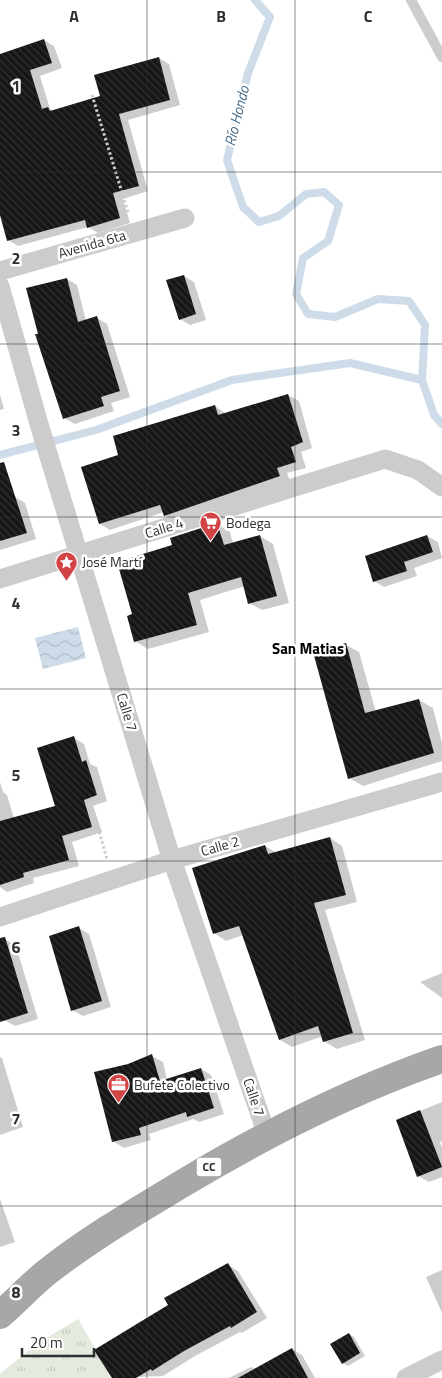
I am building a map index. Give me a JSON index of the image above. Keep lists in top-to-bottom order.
{
  "streets": {
    "main road": ["CC"],
    "street": [
      "Avenida 6ta",
      "Calle 4",
      "Calle 7",
      "Calle 2"
    ]
  },
  "crossings": [
    ["Calle 4", "Calle 7"],
    ["Calle 7", "Calle 2"],
    ["Calle 7", "CC"]
  ],
  "districts": ["San Matias"],
  "water": ["Río Hondo"],
  "places": {
    "supermarket": ["Bodega"],
    "place": ["José Martí"],
    "office": ["Bufete Colectivo"]
  },
  "scale_bar": "20 m",
  "grid": {
    "columns": ["A", "B", "C"],
    "rows": [
      "1",
      "2",
      "3",
      "4",
      "5",
      "6",
      "7",
      "8"
    ]
  }
}
